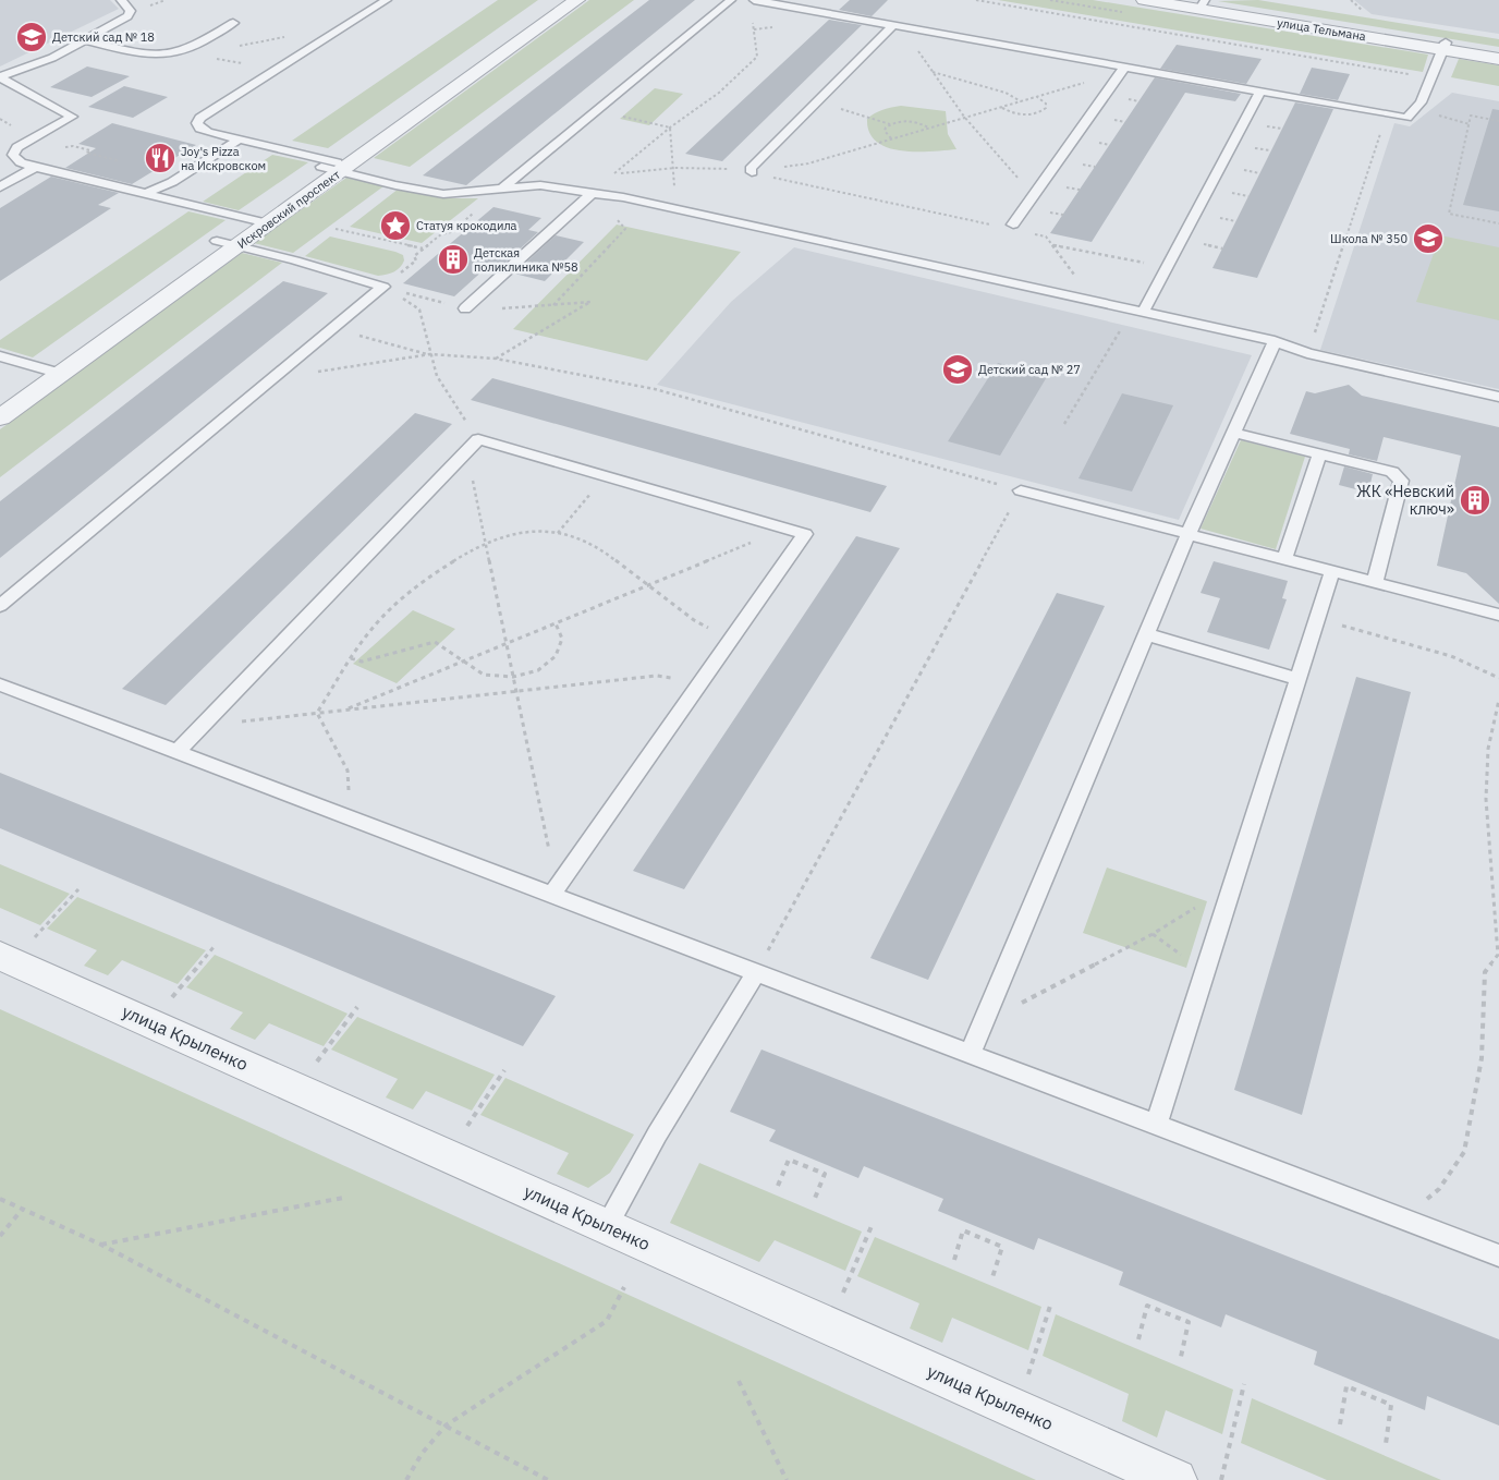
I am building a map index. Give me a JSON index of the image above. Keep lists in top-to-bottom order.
{
  "streets": {
    "street": ["улица Тельмана", "Искровский проспект", "улица Крыленко"]
  },
  "places": {
    "school or university": ["Детский сад № 18", "Школа № 350", "Детский сад № 27"],
    "restaurant": ["Joy's Pizza на Искровском"],
    "place": ["Статуя крокодила"],
    "building": ["Детская поликлиника №58", "ЖК «Невский ключ»"]
  }
}
